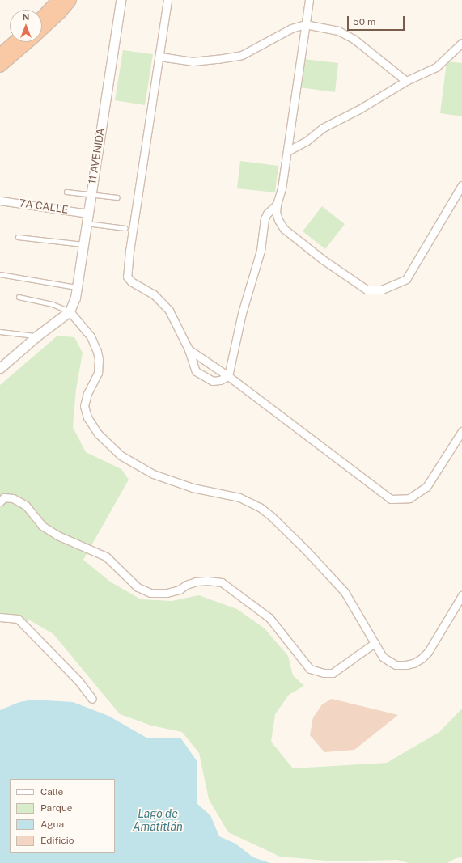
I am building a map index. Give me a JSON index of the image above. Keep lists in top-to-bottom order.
{
  "streets": {
    "street": ["11 AVENIDA", "7A CALLE"]
  },
  "crossings": [
    ["11 AVENIDA", "7A CALLE"]
  ],
  "water": ["Lago de Amatitlán"],
  "legend": [
    "Calle",
    "Parque",
    "Agua",
    "Edificio"
  ],
  "scale_bar": "50 m",
  "north": "top"
}
